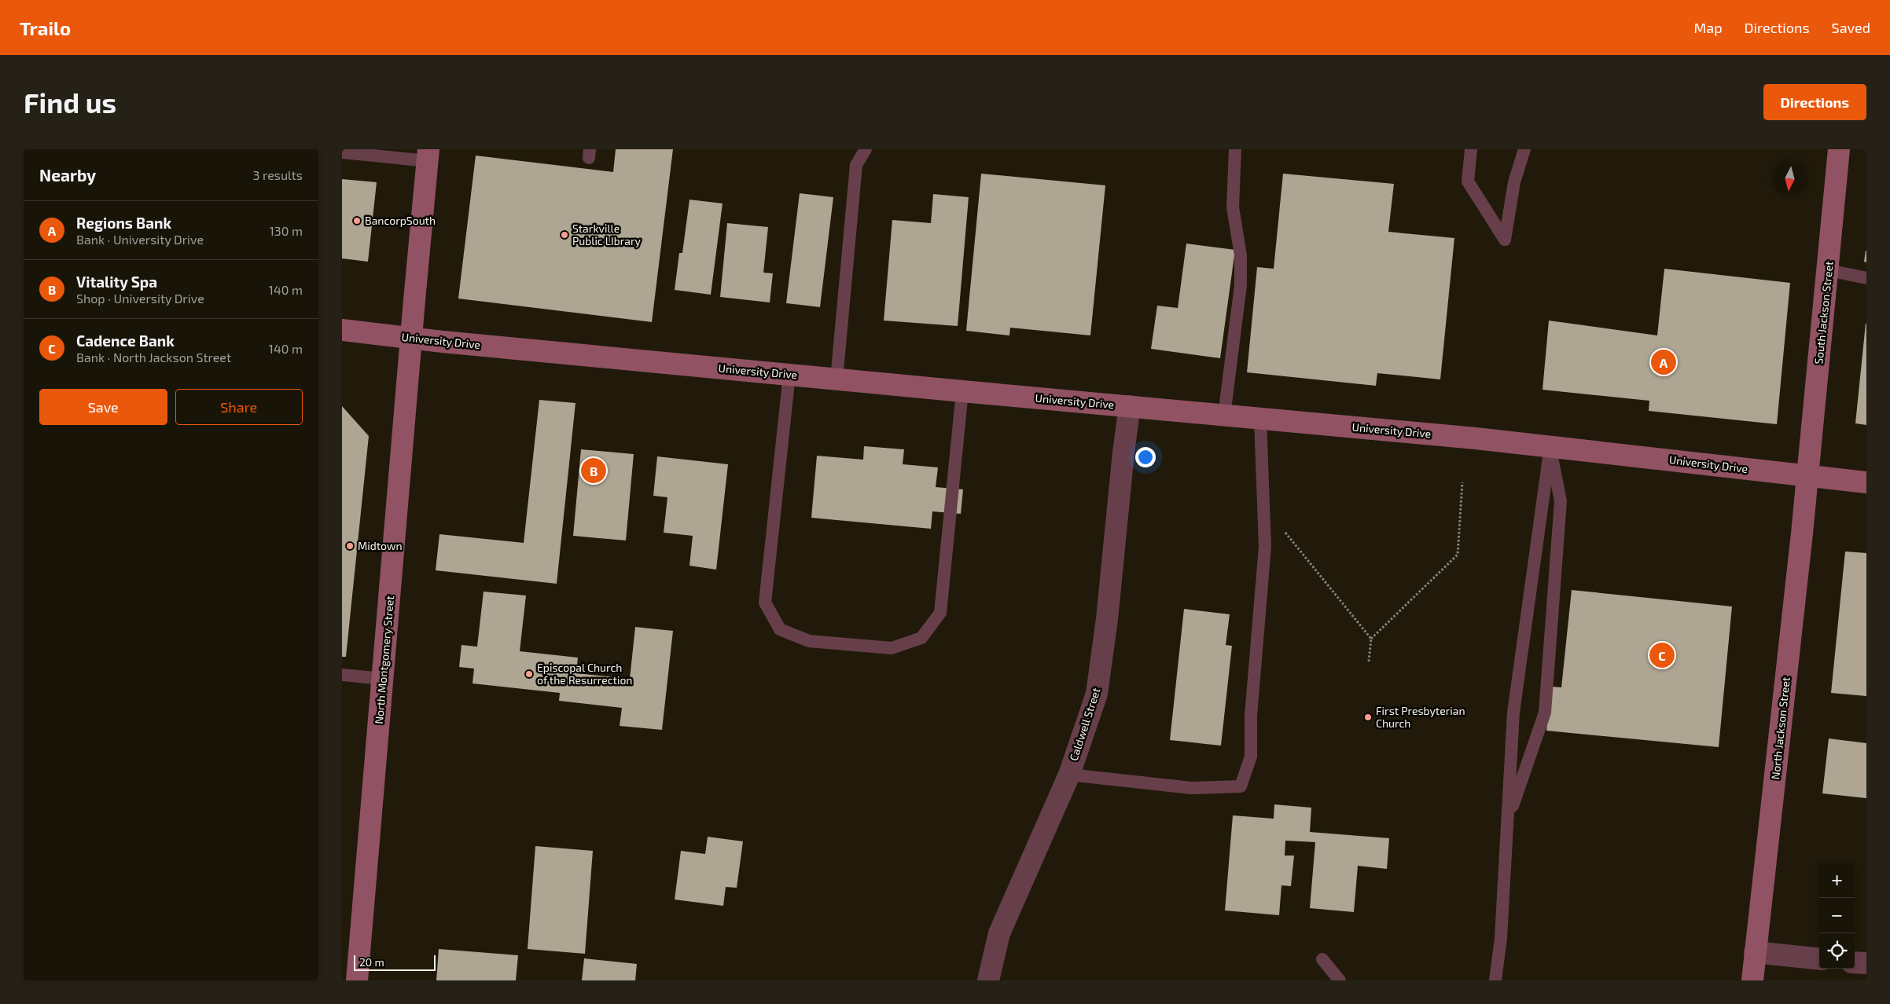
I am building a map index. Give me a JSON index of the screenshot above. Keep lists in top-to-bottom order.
{
  "streets": {
    "street": [
      "South Jackson Street",
      "University Drive",
      "North Montgomery Street",
      "Caldwell Street",
      "North Jackson Street"
    ]
  },
  "crossings": [
    ["South Jackson Street", "University Drive"],
    ["South Jackson Street", "North Jackson Street"],
    ["University Drive", "North Montgomery Street"],
    ["University Drive", "Caldwell Street"],
    ["University Drive", "North Jackson Street"]
  ],
  "places": [
    "BancorpSouth",
    "Starkville Public LIbrary",
    "Midtown",
    "Episcopal Church of the Resurrection",
    "First Presbyterian Church"
  ],
  "scale_bar": "20 m",
  "north": "bottom",
  "page": {
    "header": "Trailo",
    "nav": ["Map", "Directions", "Saved"],
    "buttons": [
      "Directions",
      ["Save", "Share"]
    ],
    "title": "Find us",
    "heading": ["Nearby", "3 results"],
    "list": [
      {
        "mark": "A",
        "name": "Regions Bank",
        "note": "Bank · University Drive",
        "value": "130 m"
      },
      {
        "mark": "B",
        "name": "Vitality Spa",
        "note": "Shop · University Drive",
        "value": "140 m"
      },
      {
        "mark": "C",
        "name": "Cadence Bank",
        "note": "Bank · North Jackson Street",
        "value": "140 m"
      }
    ],
    "pins": ["A", "B", "C"],
    "map_buttons": ["+", "−"],
    "scale": "20 m"
  }
}
